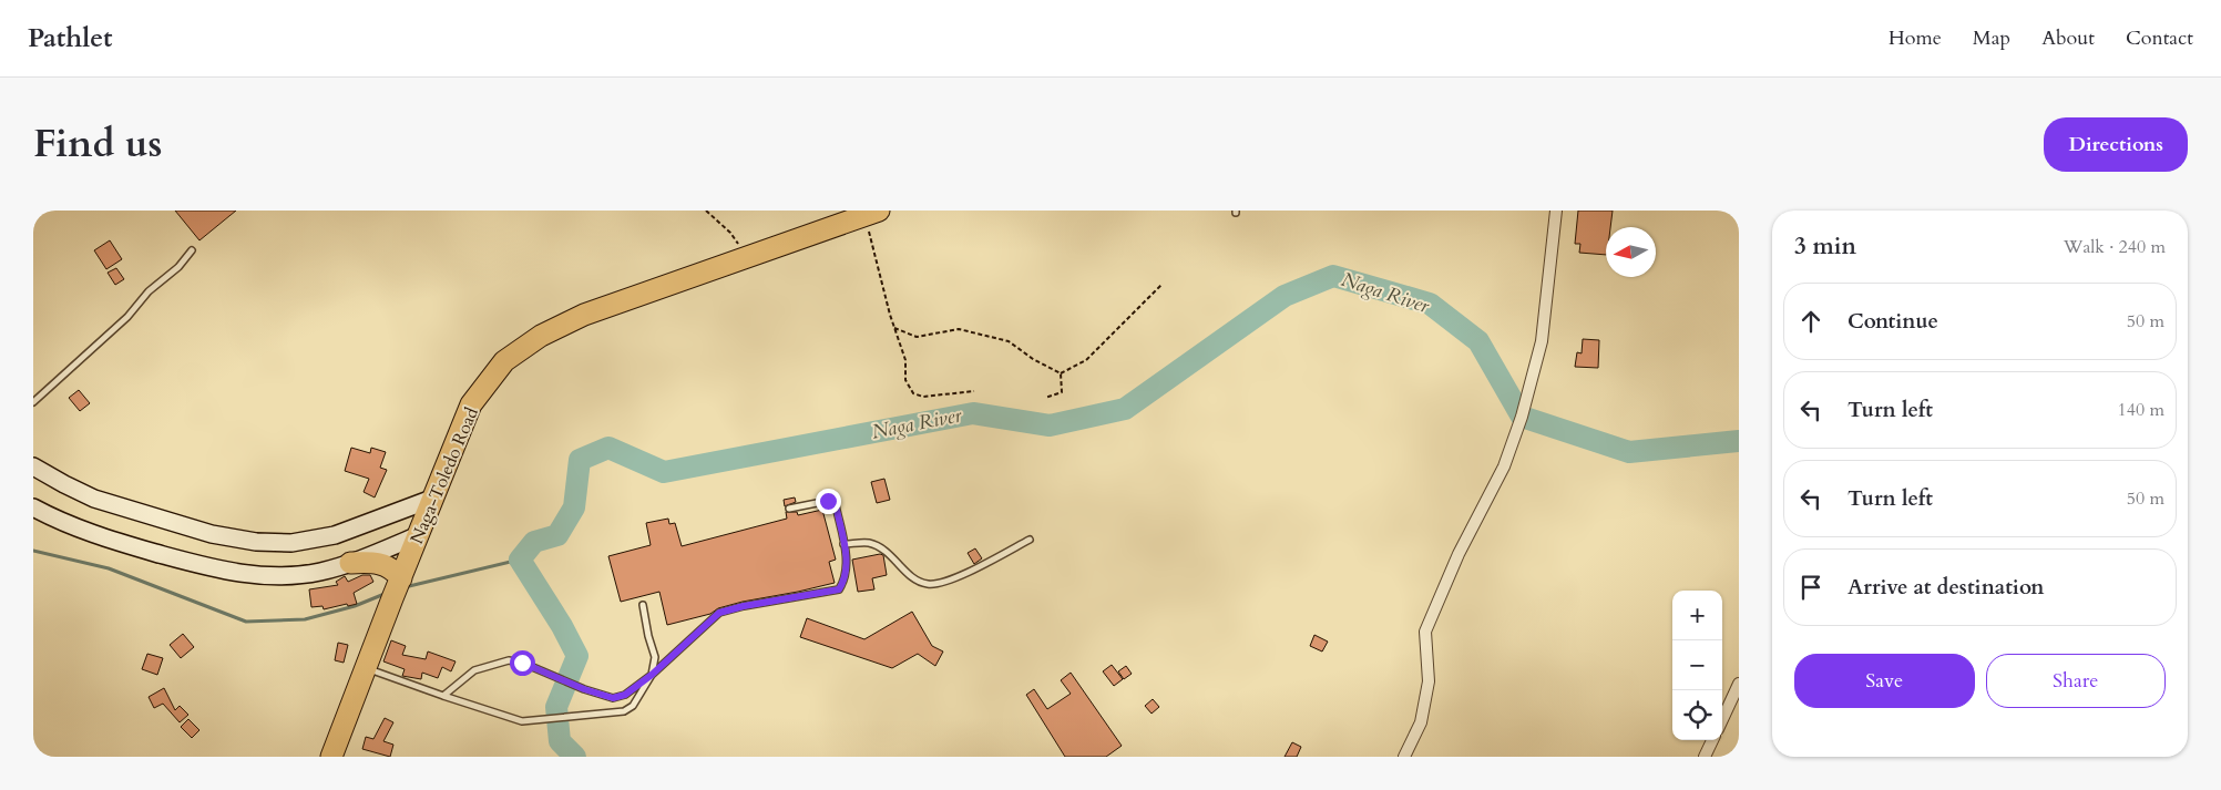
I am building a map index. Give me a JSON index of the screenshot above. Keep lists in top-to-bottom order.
{
  "streets": {
    "highway": ["Naga-Toledo Road"]
  },
  "water": ["Naga River"],
  "north": "left",
  "page": {
    "header": "Pathlet",
    "nav": [
      "Home",
      "Map",
      "About",
      "Contact"
    ],
    "title": "Find us",
    "buttons": [
      "Directions",
      ["Save", "Share"]
    ],
    "heading": ["3 min", "Walk · 240 m"],
    "list": [
      ["Continue", "50 m"],
      ["Turn left", "140 m"],
      ["Turn left", "50 m"],
      "Arrive at destination"
    ],
    "map_buttons": ["+", "−"]
  }
}
